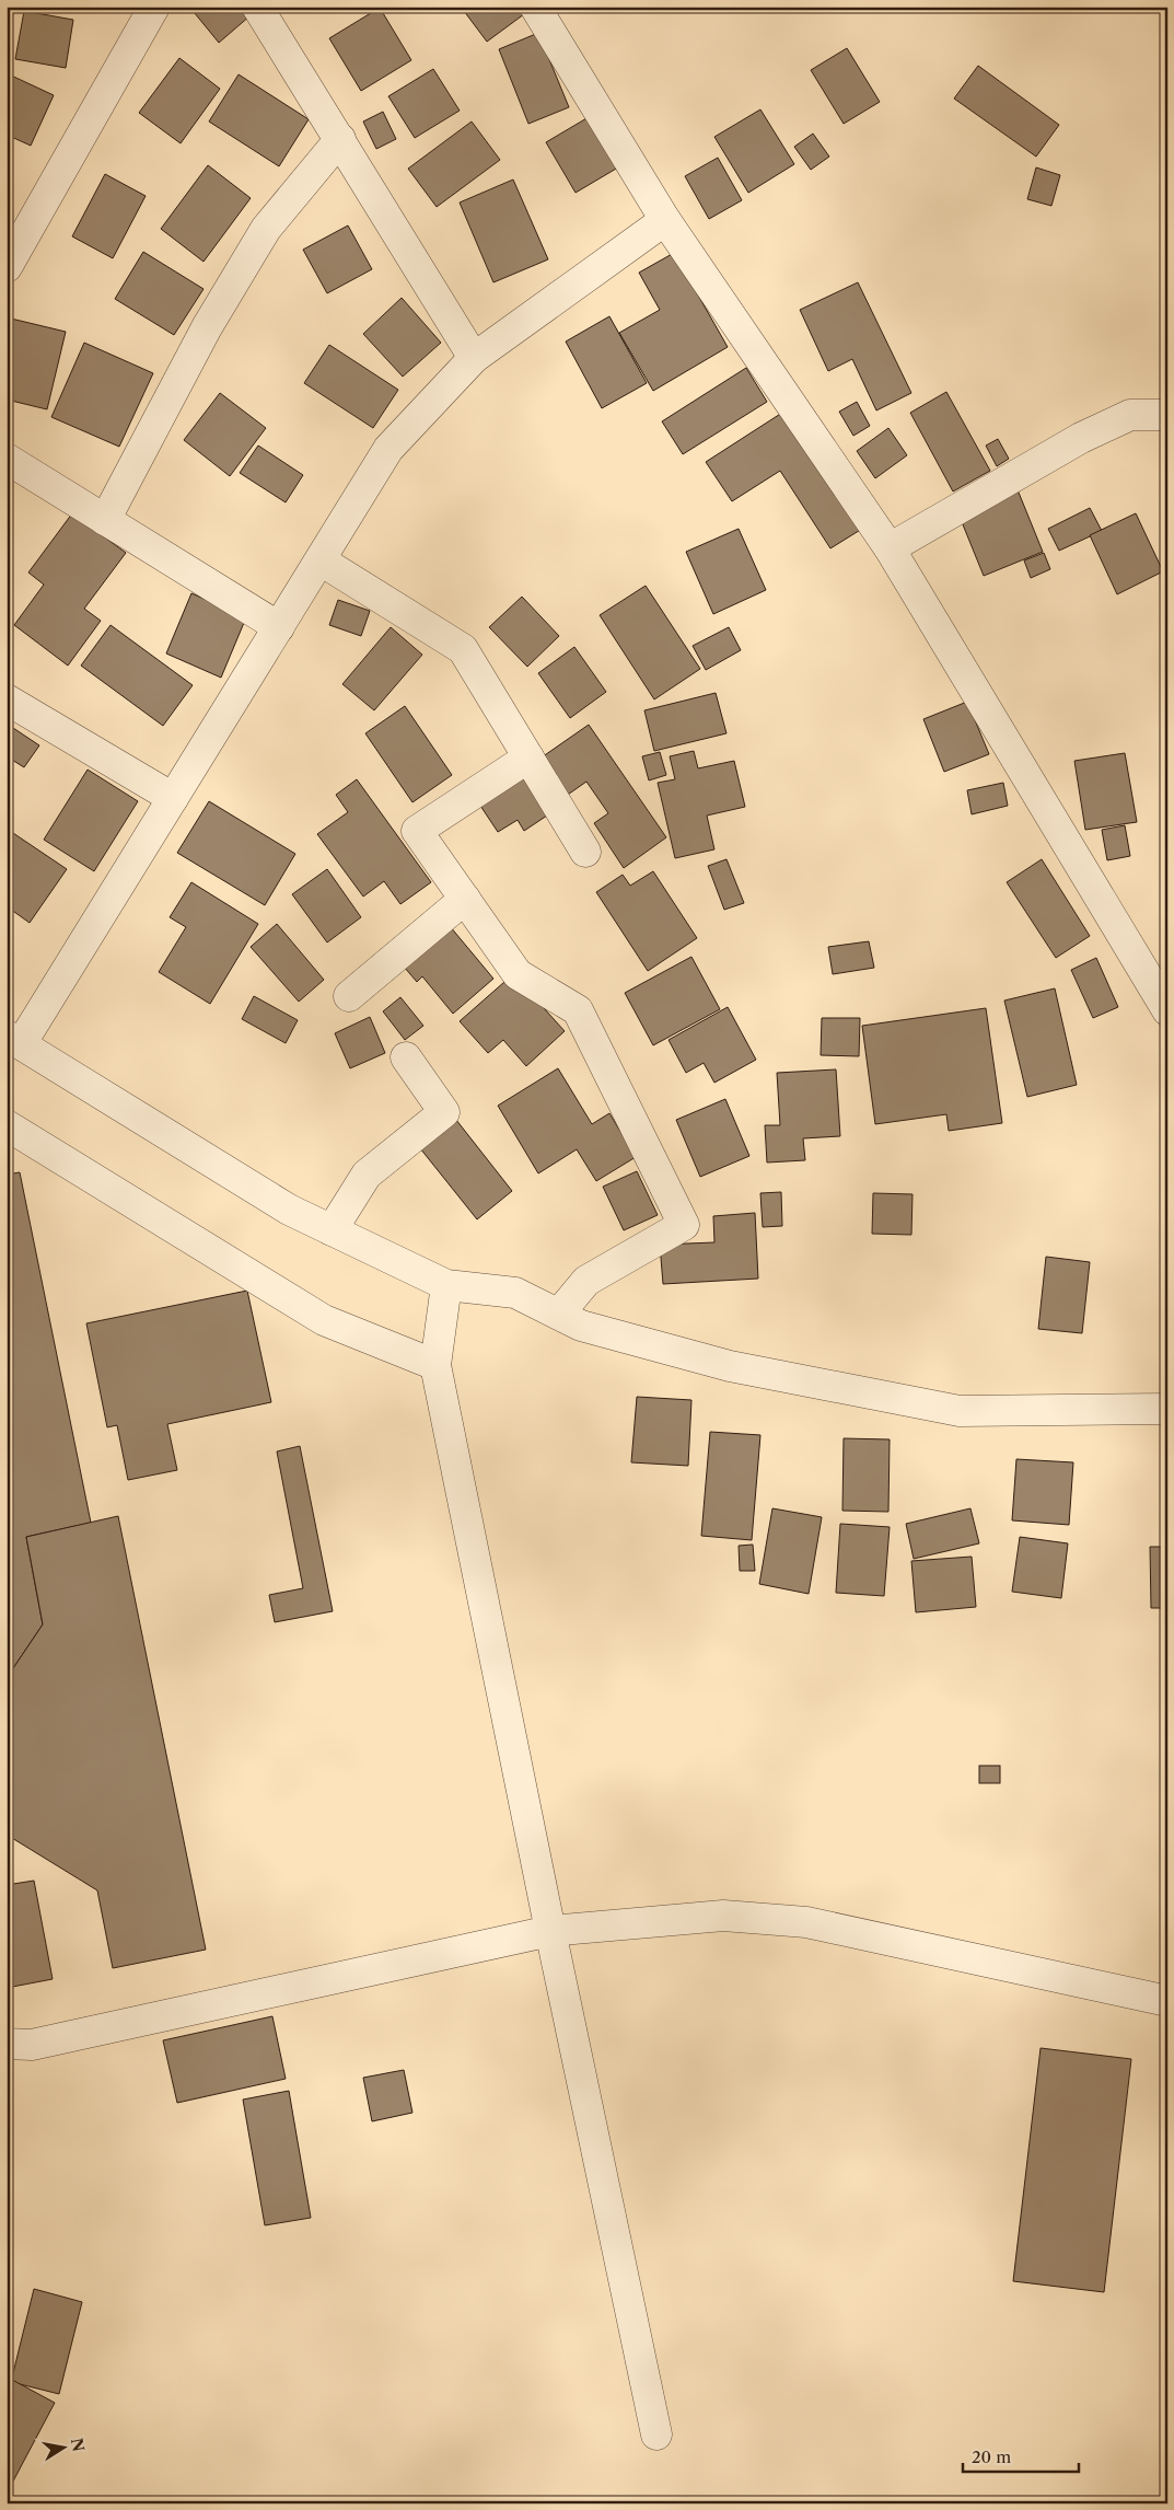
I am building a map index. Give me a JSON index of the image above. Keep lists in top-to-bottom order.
{
  "scale_bar": "20 m",
  "north": "right"
}
